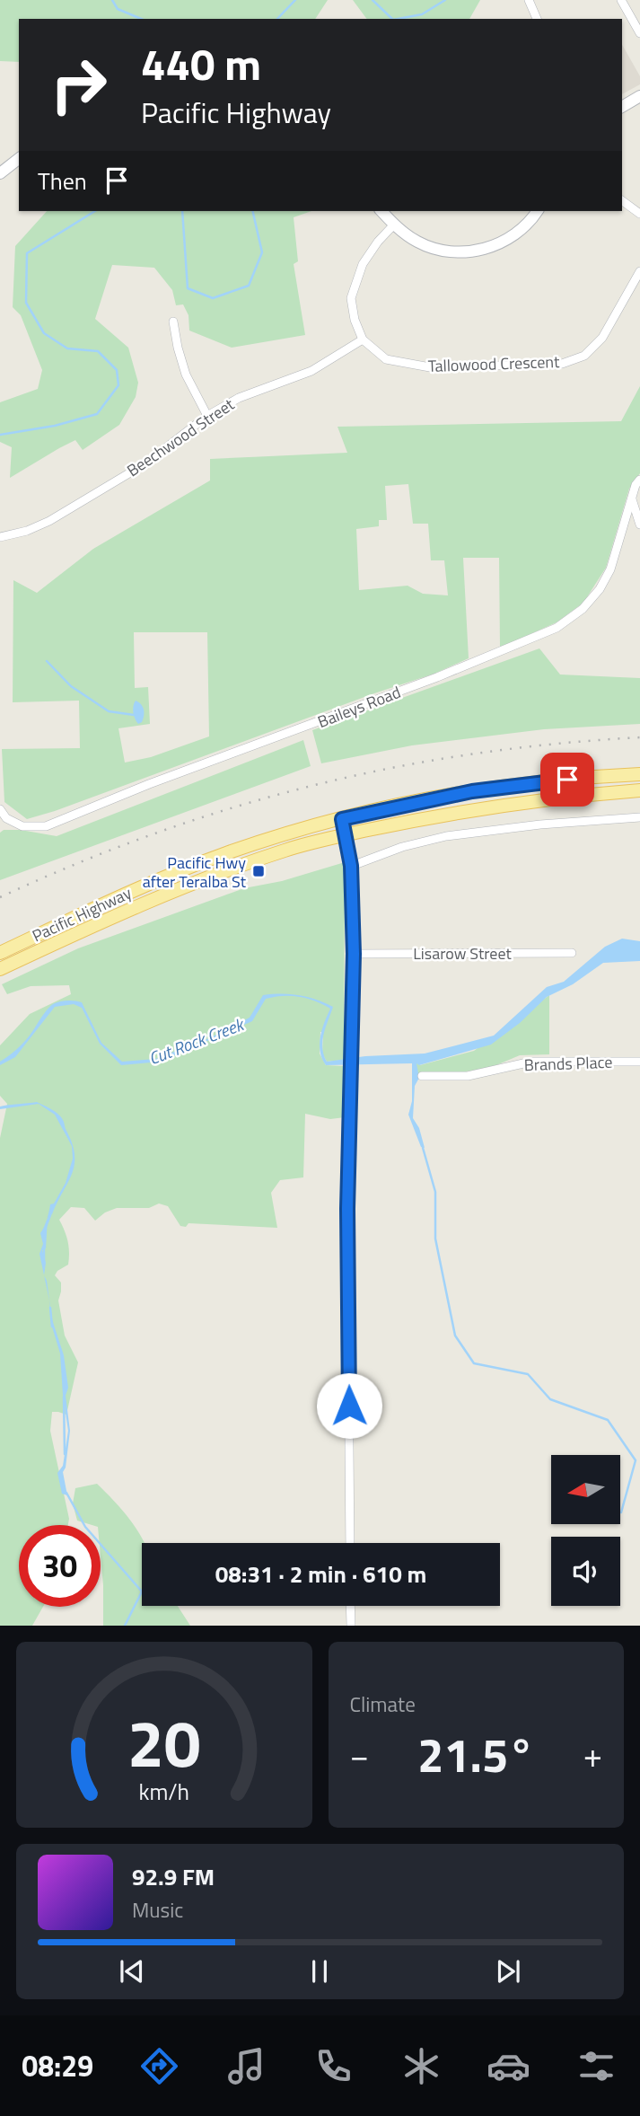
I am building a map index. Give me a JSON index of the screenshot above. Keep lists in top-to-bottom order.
{
  "streets": {
    "main road": ["Pacific Highway"],
    "street": [
      "Tallowood Crescent",
      "Beechwood Street",
      "Baileys Road",
      "Lisarow Street",
      "Brands Place"
    ]
  },
  "crossings": [
    ["Tallowood Crescent", "Beechwood Street"]
  ],
  "water": ["Cut Rock Creek"],
  "places": {
    "transit": ["Pacific Hwy after Teralba St"]
  },
  "north": "left",
  "page": {
    "turn": ["440 m", "Pacific Highway"],
    "then": "Then",
    "limit": "30",
    "trip": "08:31 · 2 min · 610 m",
    "tile": "Climate",
    "heat": ["−", "21.5°", "+"],
    "song": ["92.9 FM", "Music"],
    "tabs": "08:29",
    "gauge": ["20", "km/h"]
  }
}
